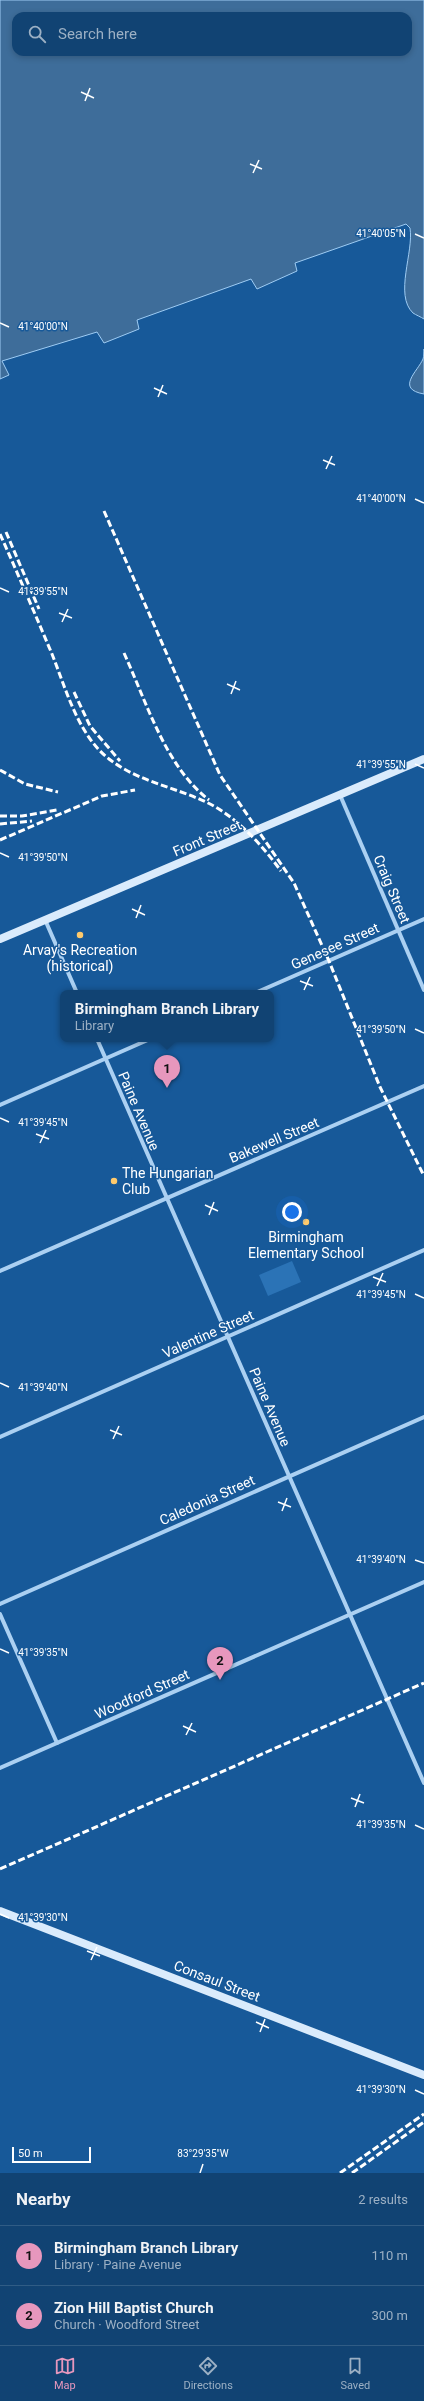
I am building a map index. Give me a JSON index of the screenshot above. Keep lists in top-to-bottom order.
{
  "streets": {
    "street": [
      "Front Street",
      "Craig Street",
      "Genesee Street",
      "Paine Avenue",
      "Bakewell Street",
      "Valentine Street",
      "Caledonia Street",
      "Woodford Street",
      "Consaul Street"
    ]
  },
  "crossings": [
    ["Front Street", "Craig Street"],
    ["Craig Street", "Genesee Street"],
    ["Paine Avenue", "Bakewell Street"],
    ["Paine Avenue", "Valentine Street"],
    ["Paine Avenue", "Caledonia Street"],
    ["Paine Avenue", "Woodford Street"]
  ],
  "places": ["Arvay's Recreation (historical)", "The Hungarian Club", "Birmingham Elementary School"],
  "scale_bar": "50 m",
  "page": {
    "search": "Search here",
    "popup": ["Birmingham Branch Library", "Library"],
    "pins": ["1", "2"],
    "scale": "50 m",
    "heading": ["Nearby", "2 results"],
    "list": [
      {
        "mark": "1",
        "name": "Birmingham Branch Library",
        "note": "Library · Paine Avenue",
        "value": "110 m"
      },
      {
        "mark": "2",
        "name": "Zion Hill Baptist Church",
        "note": "Church · Woodford Street",
        "value": "300 m"
      }
    ],
    "nav": ["Map", "Directions", "Saved"]
  },
  "coordinates": [
    "41°40'05\"N",
    "41°40'00\"N",
    "41°39'55\"N",
    "41°39'50\"N",
    "41°39'45\"N",
    "41°39'40\"N",
    "41°39'35\"N",
    "41°39'30\"N",
    "83°29'35\"W"
  ]
}
